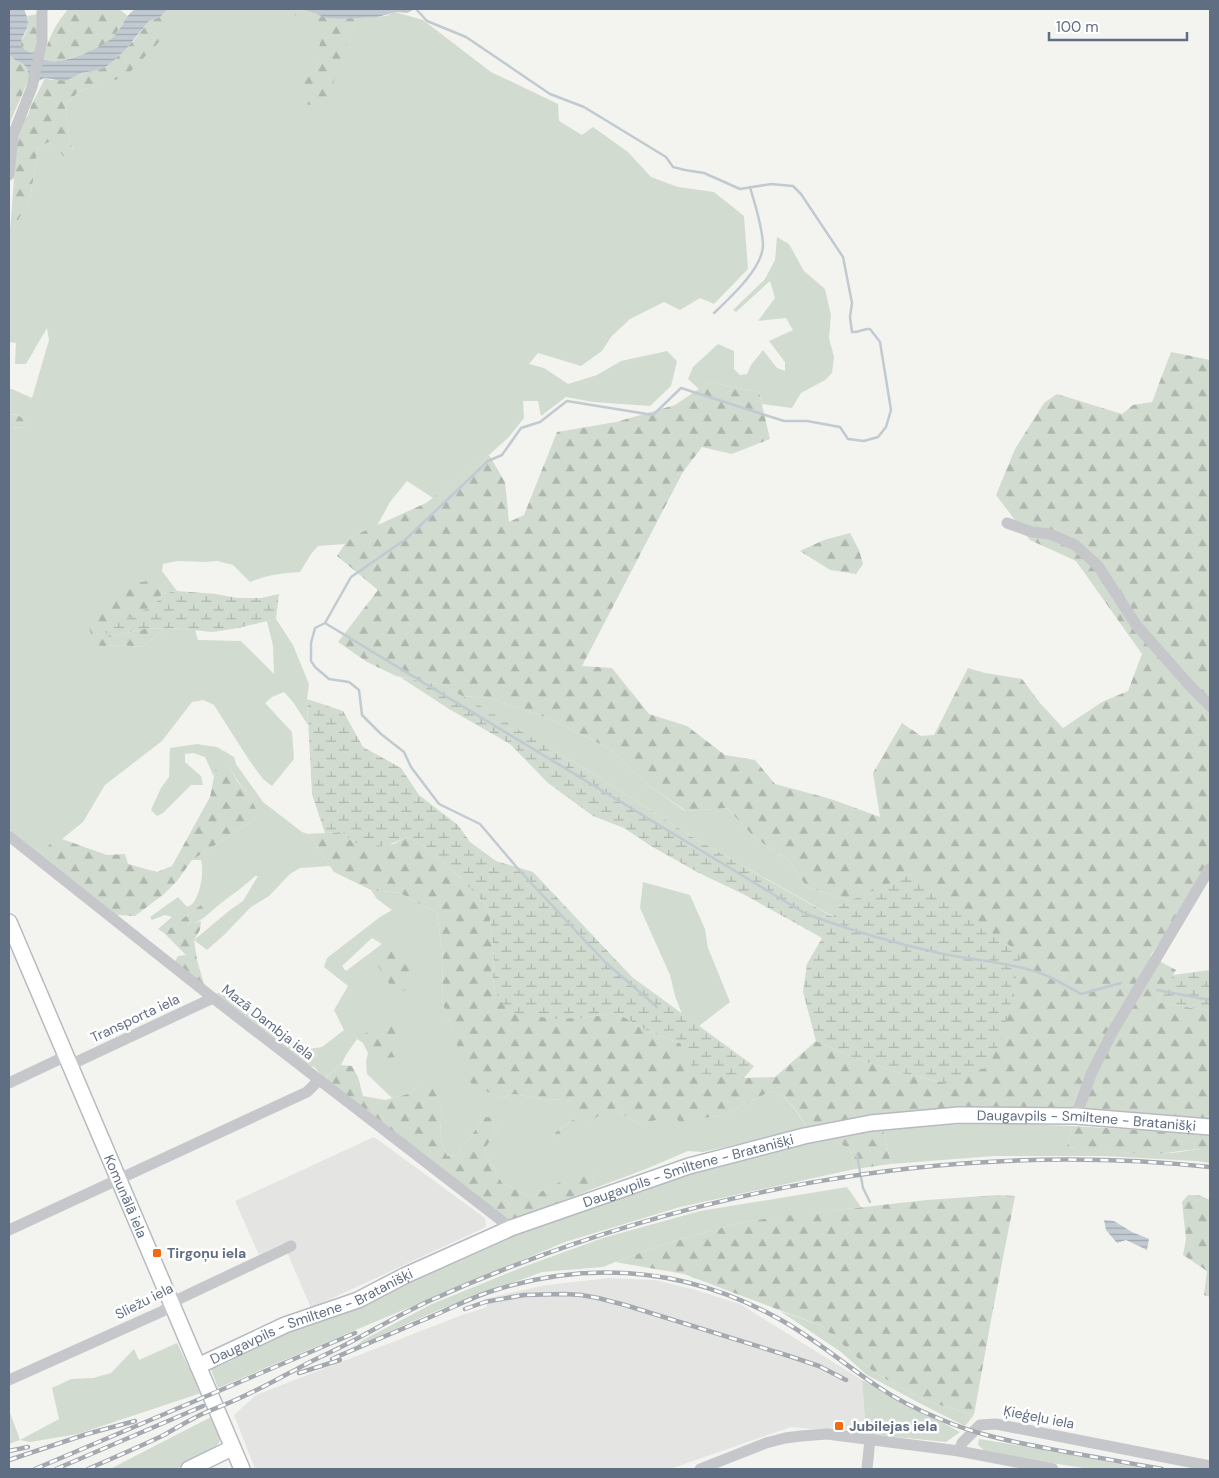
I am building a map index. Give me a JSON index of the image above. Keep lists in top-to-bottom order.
{
  "streets": {
    "main road": ["Daugavpils - Smiltene - Bratanišķi", "Komunālā iela"],
    "street": [
      "Transporta iela",
      "Mazā Dambja iela",
      "Sliežu iela",
      "Ķieģeļu iela"
    ]
  },
  "crossings": [
    ["Transporta iela", "Mazā Dambja iela"],
    ["Transporta iela", "Komunālā iela"],
    ["Mazā Dambja iela", "Daugavpils - Smiltene - Bratanišķi"],
    ["Daugavpils - Smiltene - Bratanišķi", "Komunālā iela"],
    ["Komunālā iela", "Sliežu iela"]
  ],
  "places": {
    "transit": ["Tirgoņu iela", "Jubilejas iela"]
  },
  "scale_bar": "100 m"
}
